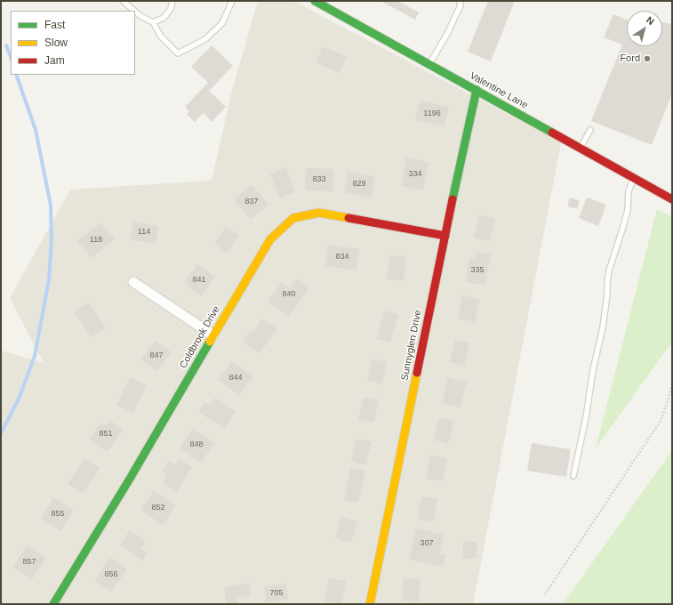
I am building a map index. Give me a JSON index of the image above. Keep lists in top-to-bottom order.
{
  "streets": {
    "street": ["Valentine Lane", "Coldbrook Drive", "Sunnyglen Drive"]
  },
  "crossings": [
    ["Valentine Lane", "Sunnyglen Drive"],
    ["Coldbrook Drive", "Sunnyglen Drive"]
  ],
  "places": ["Ford"],
  "house_numbers": [
    "1196",
    "334",
    "833",
    "829",
    "837",
    "114",
    "118",
    "834",
    "335",
    "841",
    "840",
    "847",
    "844",
    "851",
    "848",
    "852",
    "855",
    "307",
    "857",
    "856",
    "705"
  ],
  "legend": ["Fast", "Slow", "Jam"],
  "north": "top right"
}
